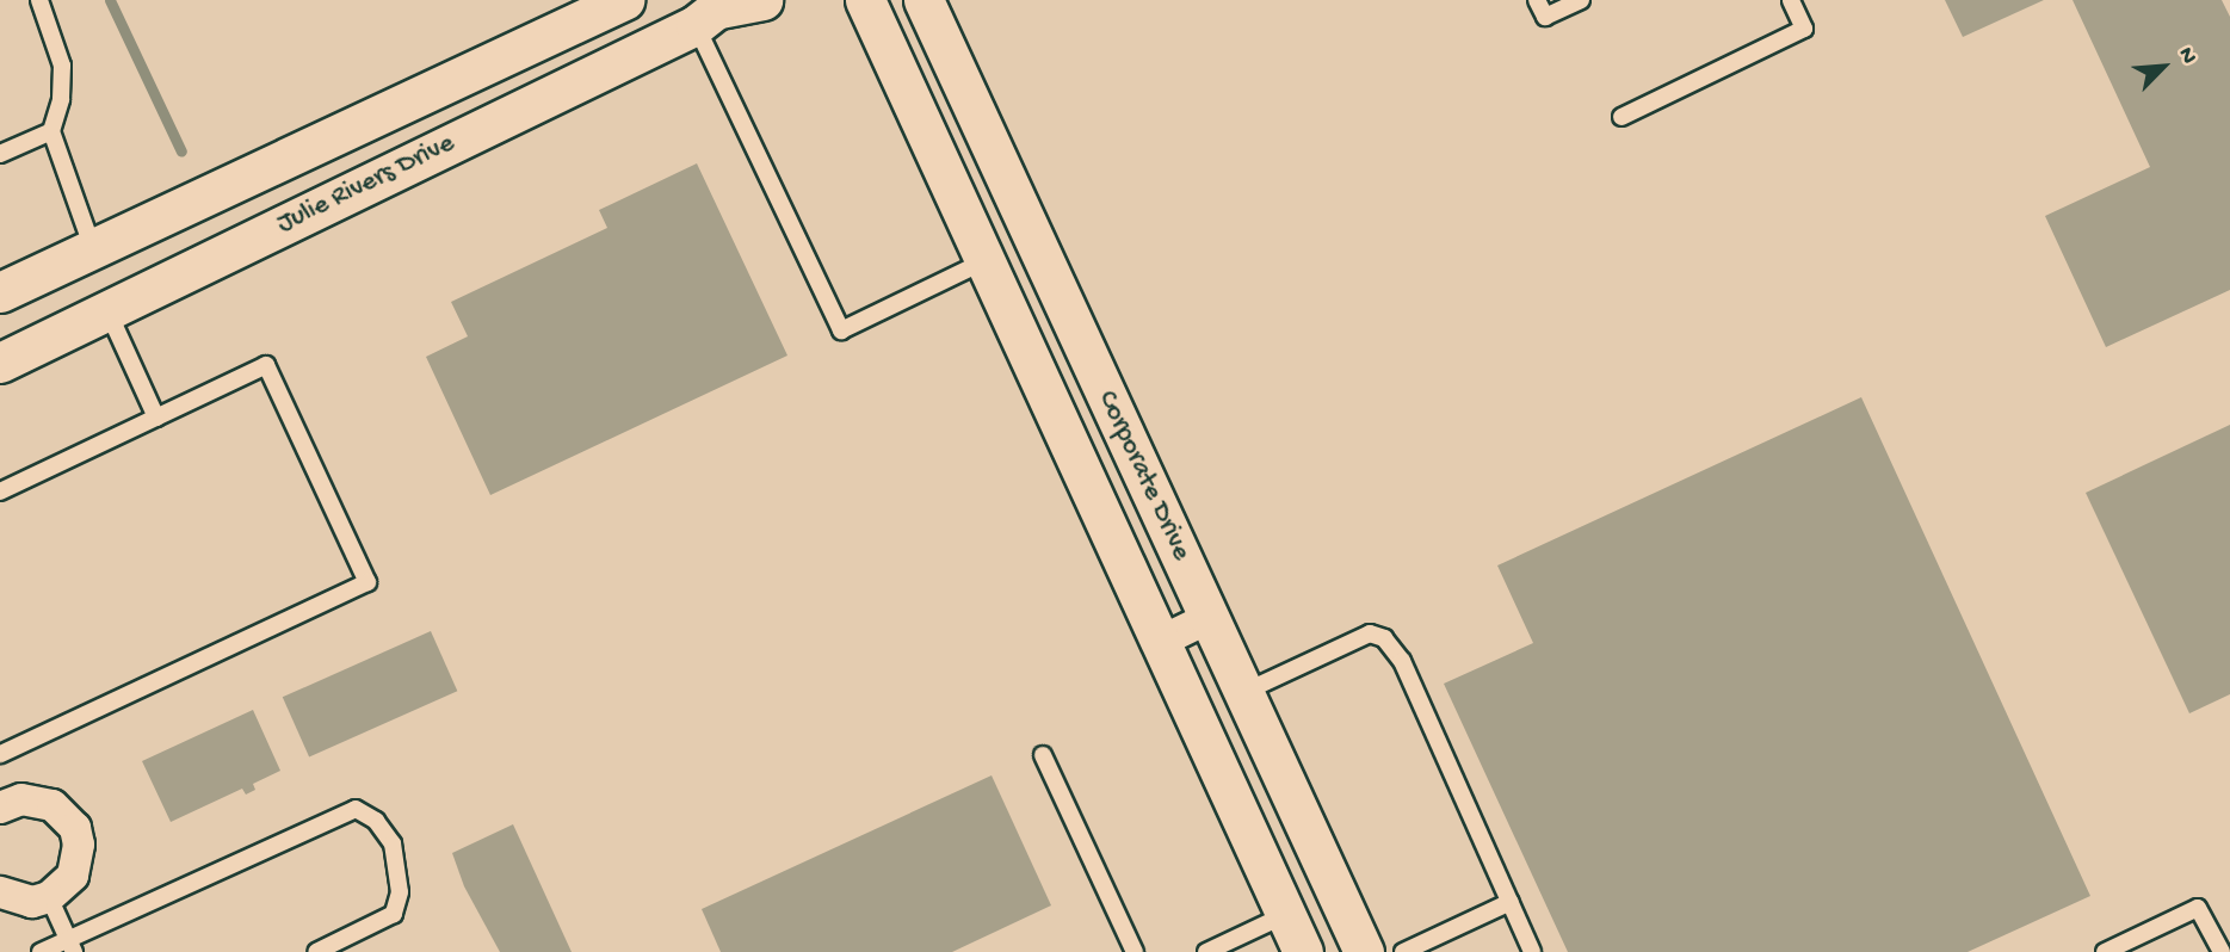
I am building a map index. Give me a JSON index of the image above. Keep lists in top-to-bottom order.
{
  "streets": {
    "street": ["Julie Rivers Drive", "Corporate Drive"]
  },
  "north": "top right"
}
